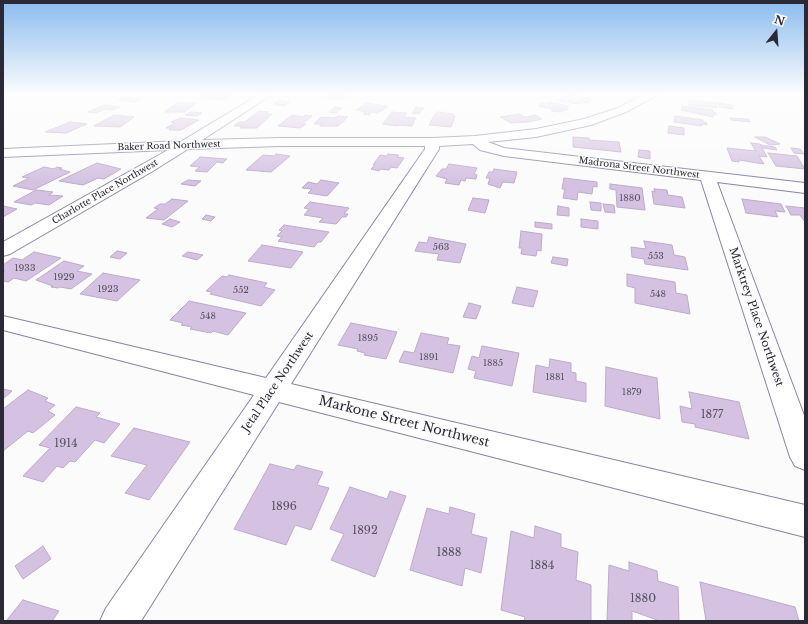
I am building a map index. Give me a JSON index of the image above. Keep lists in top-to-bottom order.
{
  "streets": {
    "street": [
      "Baker Road Northwest",
      "Madrona Street Northwest",
      "Charlotte Place Northwest",
      "Marktrey Place Northwest",
      "Jetal Place Northwest",
      "Markone Street Northwest"
    ]
  },
  "crossings": [
    ["Baker Road Northwest", "Madrona Street Northwest"],
    ["Baker Road Northwest", "Charlotte Place Northwest"],
    ["Baker Road Northwest", "Jetal Place Northwest"],
    ["Madrona Street Northwest", "Marktrey Place Northwest"],
    ["Jetal Place Northwest", "Markone Street Northwest"]
  ],
  "house_numbers": [
    "1880",
    "563",
    "553",
    "1933",
    "1929",
    "1923",
    "552",
    "548",
    "548",
    "1895",
    "1891",
    "1885",
    "1881",
    "1879",
    "1877",
    "1914",
    "1896",
    "1892",
    "1888",
    "1884",
    "1880"
  ],
  "north": "top"
}
